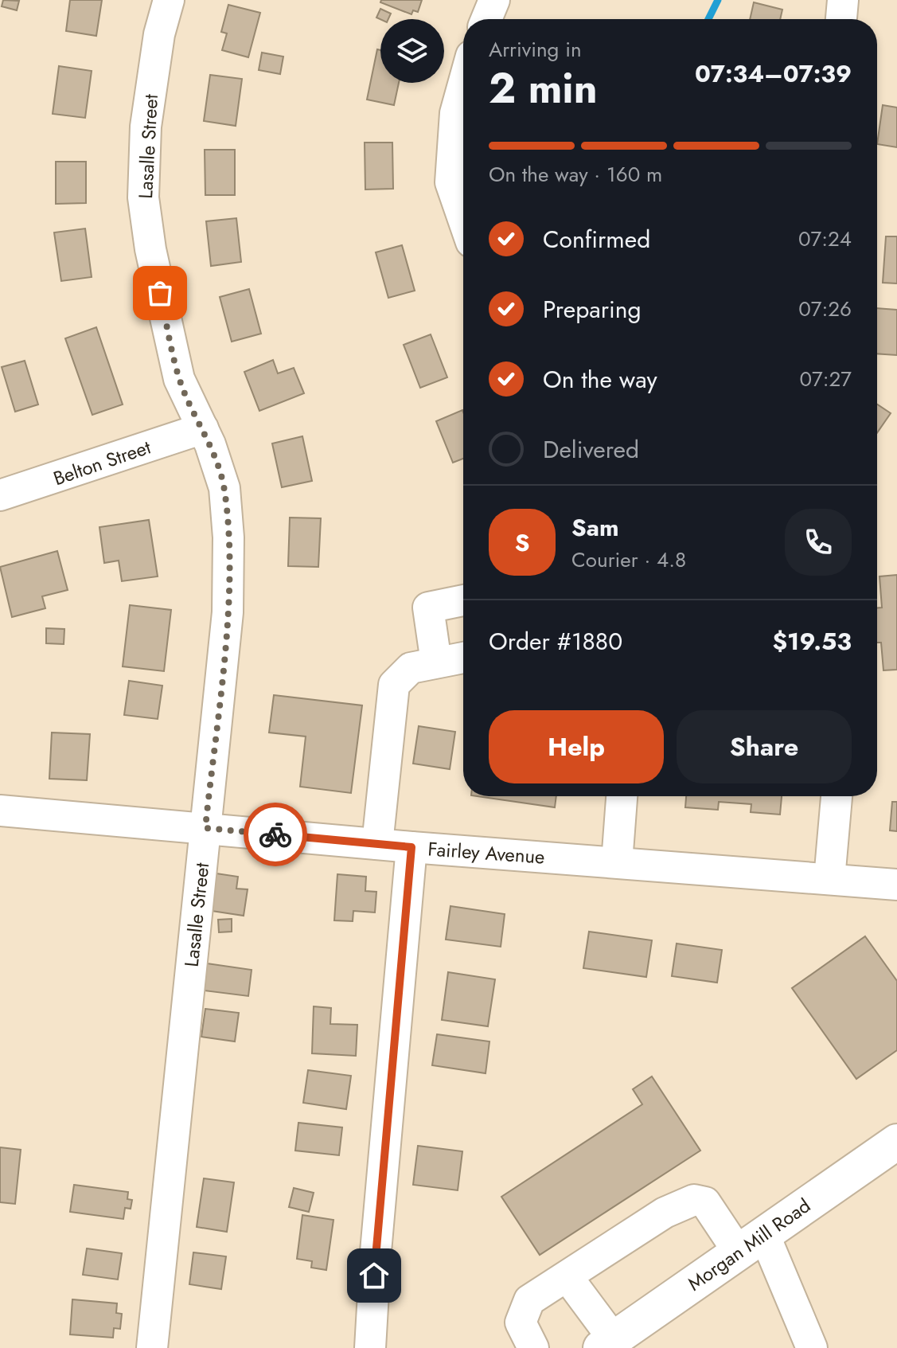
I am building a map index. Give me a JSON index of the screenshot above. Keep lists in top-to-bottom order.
{
  "streets": {
    "main road": ["Morgan Mill Road"],
    "street": ["Lasalle Street", "Belton Street", "Fairley Avenue"]
  },
  "crossings": [
    ["Lasalle Street", "Belton Street"],
    ["Lasalle Street", "Fairley Avenue"]
  ],
  "page": {
    "heading": ["2 min", "Arriving in", "07:34–07:39"],
    "panel": [
      "Sam",
      "Courier · 4.8",
      "Order #1880",
      "$19.53"
    ],
    "bar": "On the way · 160 m",
    "list": [
      ["Confirmed", "07:24"],
      ["Preparing", "07:26"],
      ["On the way", "07:27"],
      "Delivered"
    ],
    "round": "S",
    "buttons": ["Help", "Share"]
  }
}
